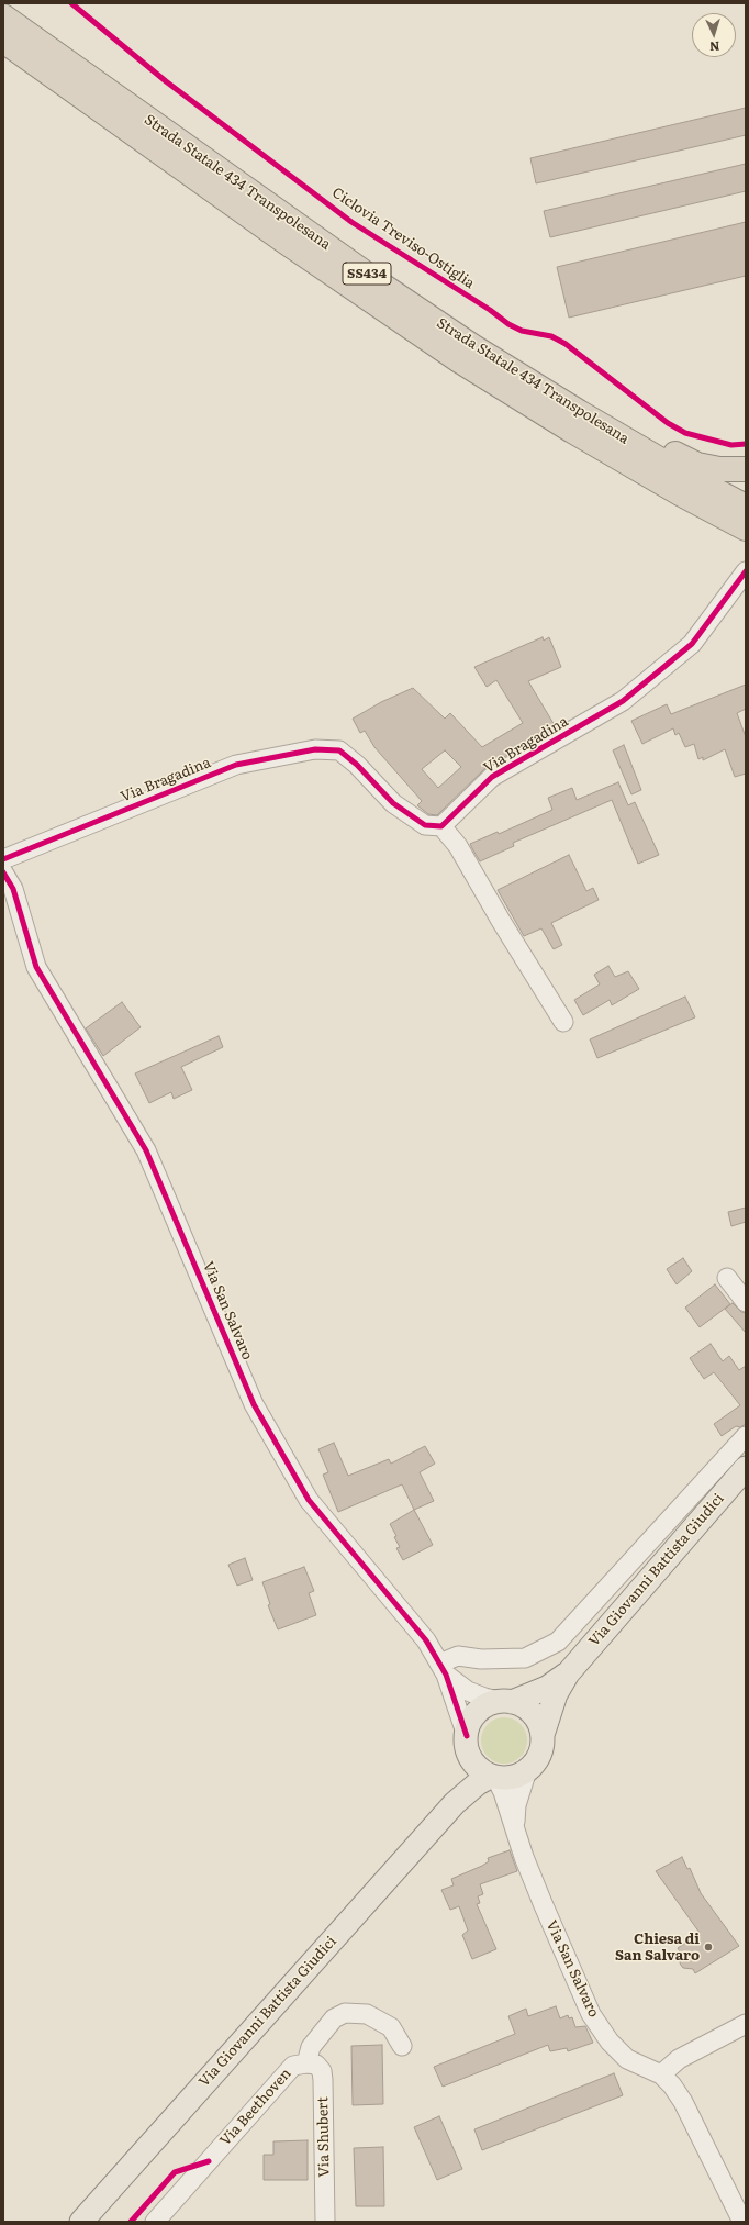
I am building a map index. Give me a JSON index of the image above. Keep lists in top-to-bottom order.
{
  "streets": {
    "highway": ["Strada Statale 434 Transpolesana", "SS434"],
    "main road": ["Via Giovanni Battista Giudici"],
    "street": [
      "Via Bragadina",
      "Via San Salvaro",
      "Via Beethoven",
      "Via Shubert"
    ],
    "cycle path": ["Ciclovia Treviso-Ostiglia"]
  },
  "crossings": [
    ["Via San Salvaro", "Via Giovanni Battista Giudici"],
    ["Via Beethoven", "Via Shubert"]
  ],
  "places": ["Chiesa di San Salvaro"],
  "north": "bottom"
}
